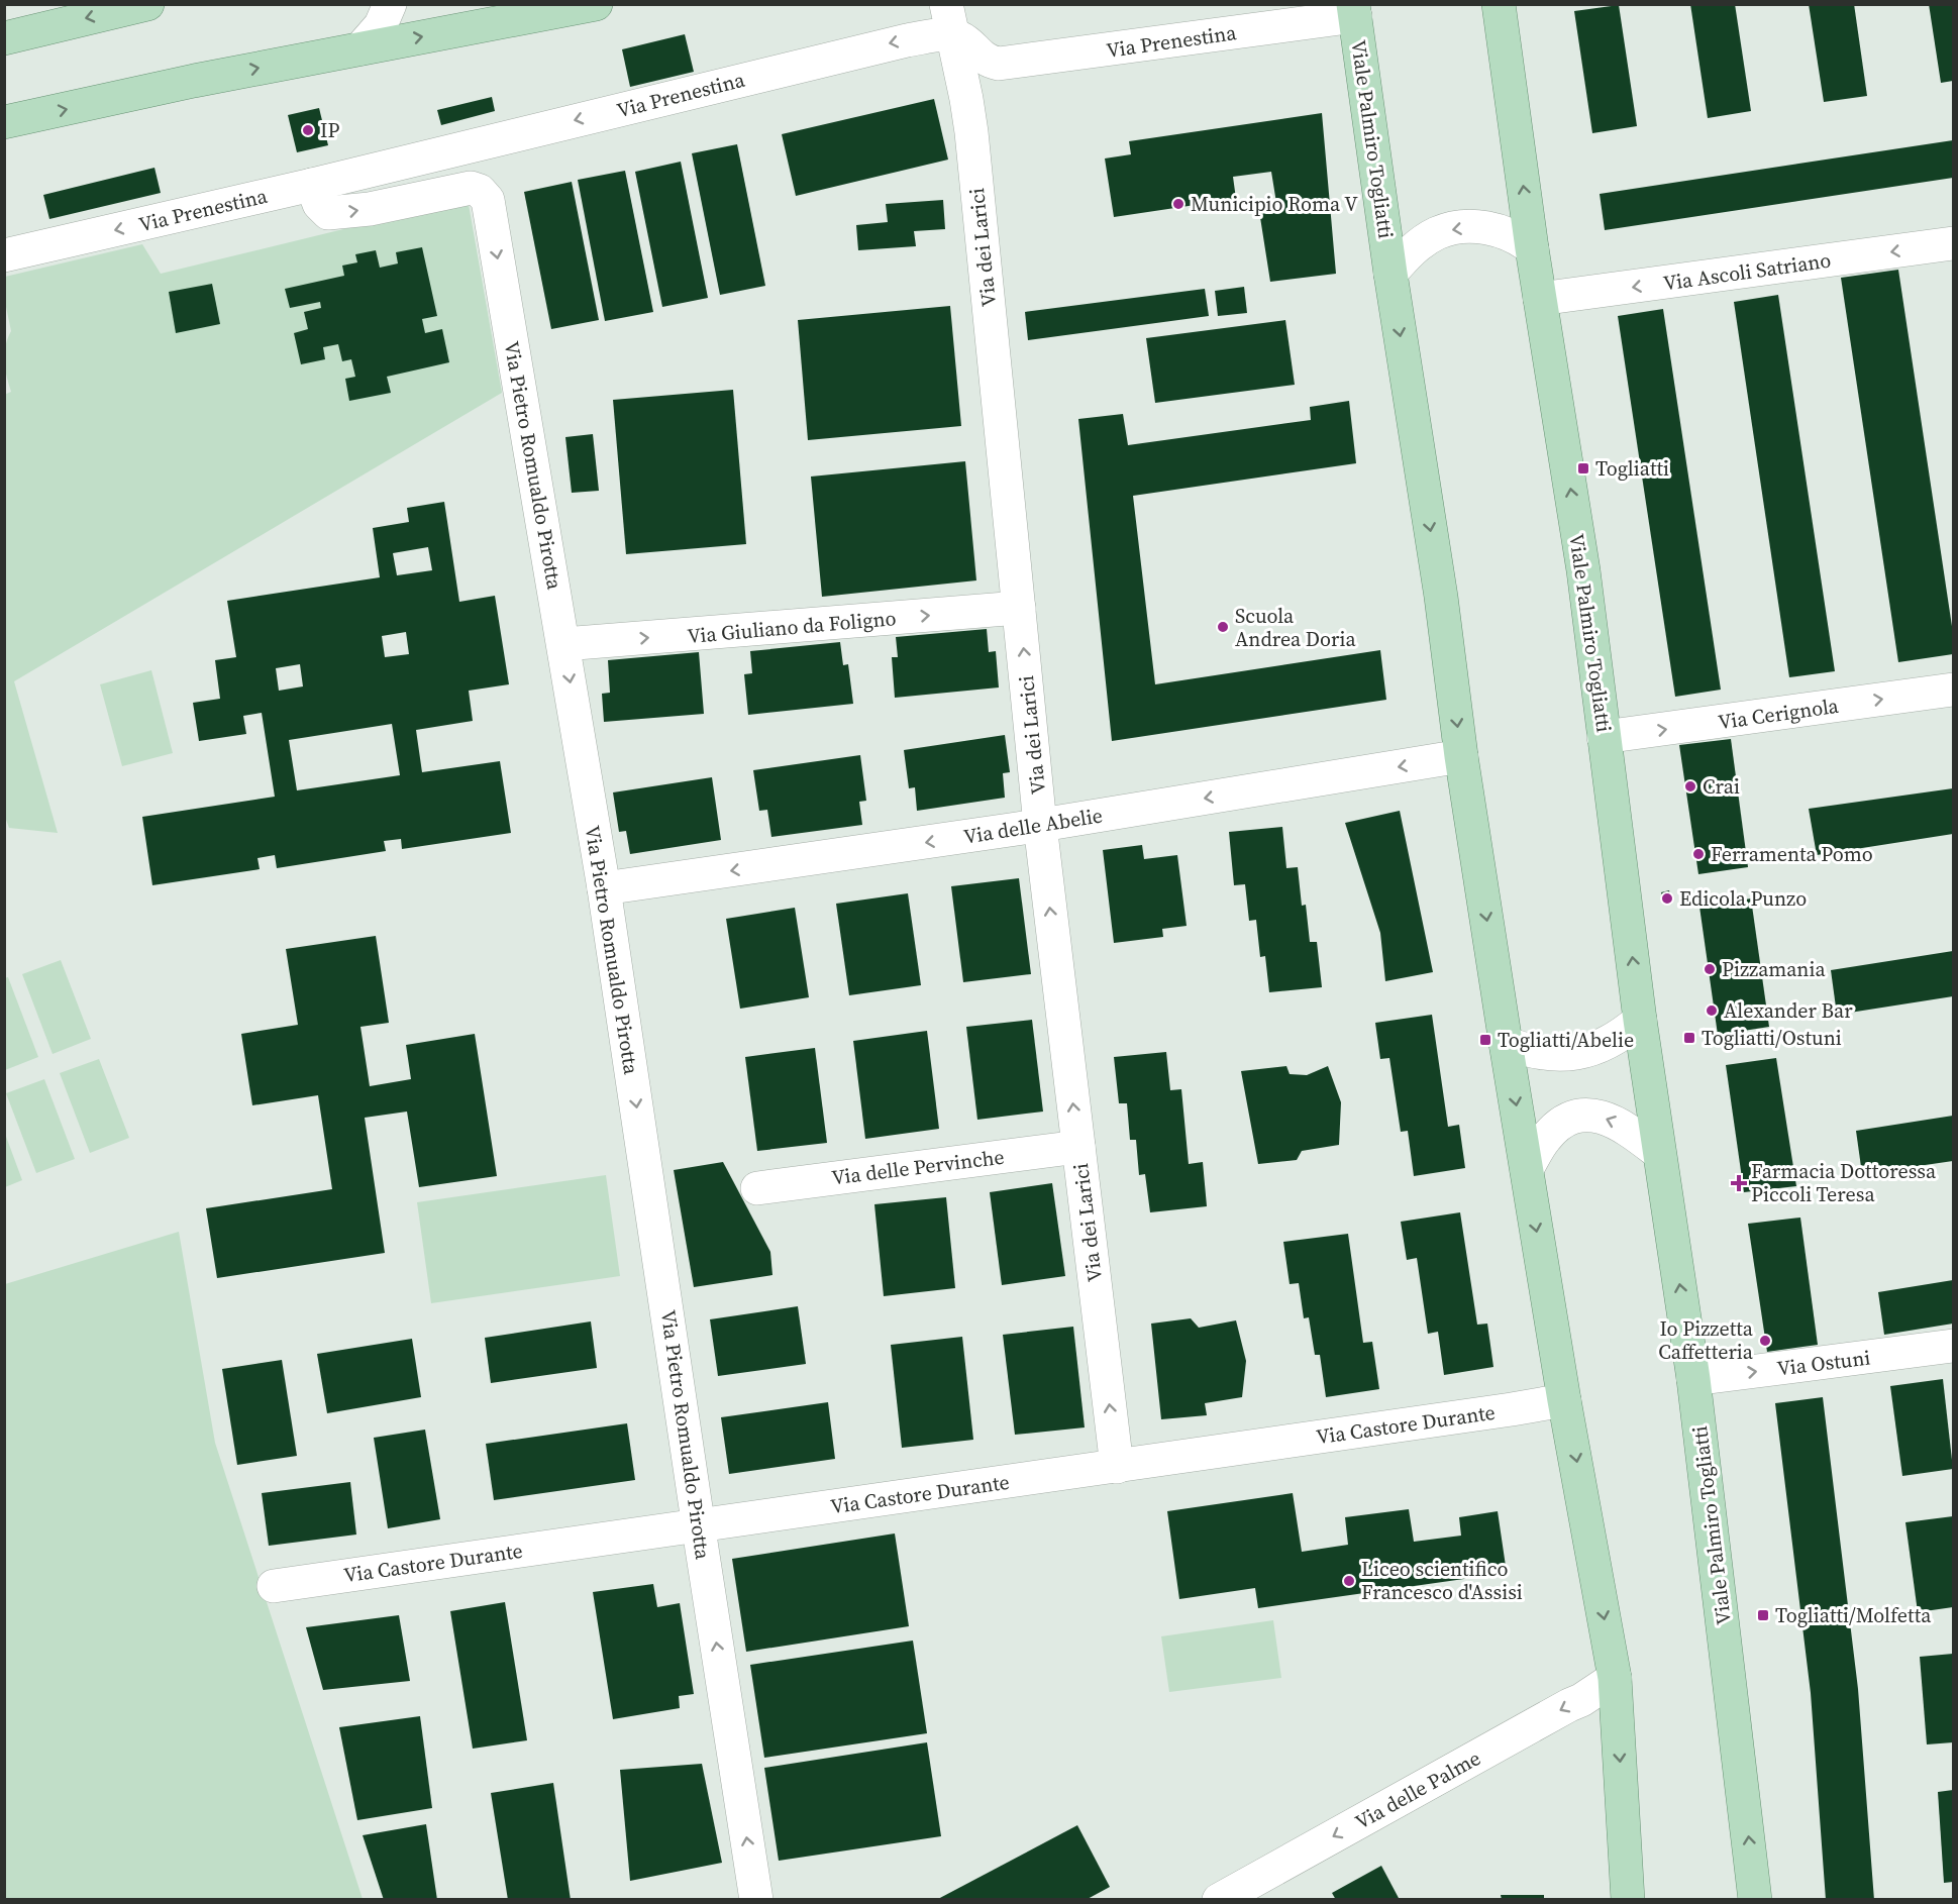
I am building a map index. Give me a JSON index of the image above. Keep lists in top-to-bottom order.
{
  "streets": {
    "main road": ["Viale Palmiro Togliatti"],
    "street": [
      "Via Prenestina",
      "Via dei Larici",
      "Via Ascoli Satriano",
      "Via Pietro Romualdo Pirotta",
      "Via Giuliano da Foligno",
      "Via Cerignola",
      "Via delle Abelie",
      "Via delle Pervinche",
      "Via Ostuni",
      "Via Castore Durante",
      "Via delle Palme"
    ]
  },
  "crossings": [
    ["Via Prenestina", "Viale Palmiro Togliatti"],
    ["Via Prenestina", "Via dei Larici"],
    ["Via Prenestina", "Via Pietro Romualdo Pirotta"],
    ["Viale Palmiro Togliatti", "Via Ascoli Satriano"],
    ["Viale Palmiro Togliatti", "Via Cerignola"],
    ["Viale Palmiro Togliatti", "Via delle Abelie"],
    ["Viale Palmiro Togliatti", "Via Ostuni"],
    ["Viale Palmiro Togliatti", "Via Castore Durante"],
    ["Viale Palmiro Togliatti", "Via delle Palme"],
    ["Via dei Larici", "Via Giuliano da Foligno"],
    ["Via dei Larici", "Via delle Abelie"],
    ["Via dei Larici", "Via delle Pervinche"],
    ["Via dei Larici", "Via Castore Durante"],
    ["Via Pietro Romualdo Pirotta", "Via Giuliano da Foligno"],
    ["Via Pietro Romualdo Pirotta", "Via delle Abelie"],
    ["Via Pietro Romualdo Pirotta", "Via Castore Durante"]
  ],
  "one_way": [
    "Via Prenestina",
    "Via dei Larici",
    "Via Ascoli Satriano",
    "Via Giuliano da Foligno",
    "Via Cerignola",
    "Via delle Abelie",
    "Via Ostuni",
    "Via delle Palme"
  ],
  "places": {
    "other": [
      "IP",
      "Municipio Roma V",
      "Scuola Andrea Doria",
      "Crai",
      "Ferramenta Pomo",
      "Edicola Punzo",
      "Pizzamania",
      "Alexander Bar",
      "Io Pizzetta Caffetteria",
      "Liceo scientifico Francesco d'Assisi"
    ],
    "transit": [
      "Togliatti",
      "Togliatti/Ostuni",
      "Togliatti/Abelie",
      "Togliatti/Molfetta"
    ],
    "health": ["Farmacia Dottoressa Piccoli Teresa"]
  }
}
